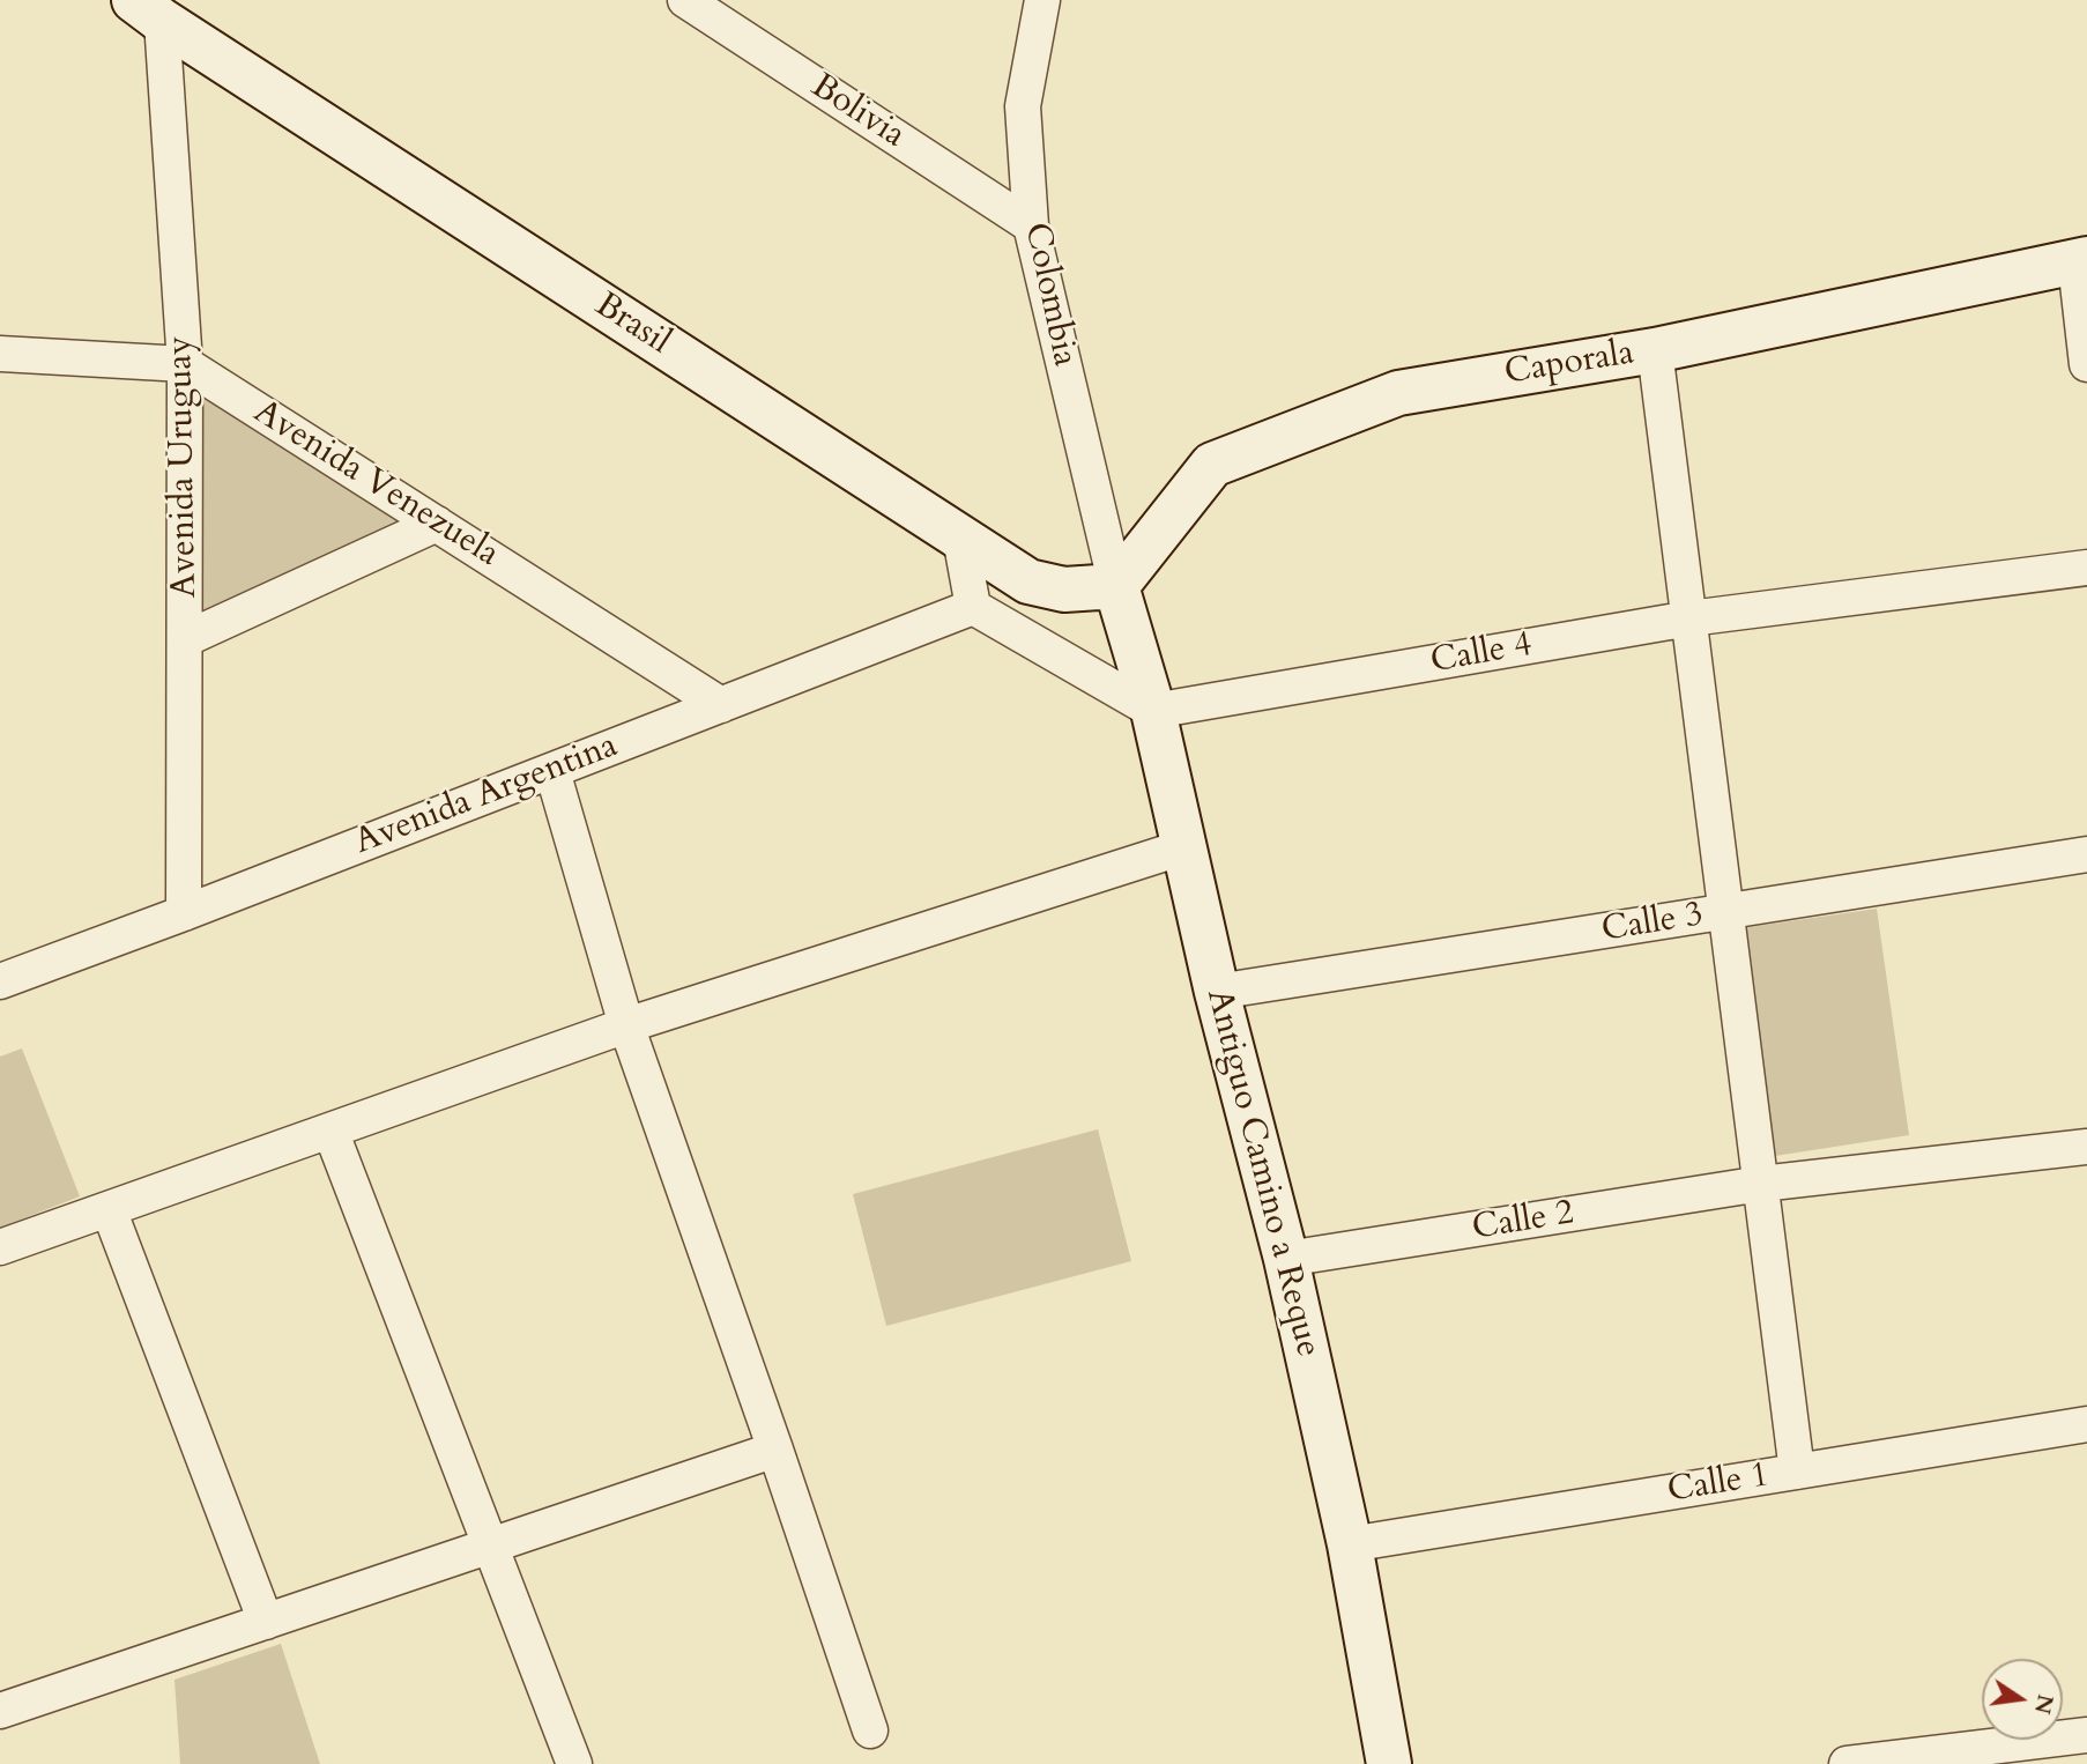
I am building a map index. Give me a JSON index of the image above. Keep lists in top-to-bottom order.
{
  "streets": {
    "street": [
      "Bolivia",
      "Colombia",
      "Brasil",
      "Caporala",
      "Avenida Uruguay",
      "Avenida Venezuela",
      "Calle 4",
      "Avenida Argentina",
      "Calle 3",
      "Antiguo Camino a Reque",
      "Calle 2",
      "Calle 1"
    ]
  },
  "crossings": [
    ["Bolivia", "Colombia"],
    ["Colombia", "Brasil"],
    ["Colombia", "Caporala"],
    ["Colombia", "Antiguo Camino a Reque"],
    ["Brasil", "Caporala"],
    ["Brasil", "Avenida Uruguay"],
    ["Brasil", "Antiguo Camino a Reque"],
    ["Caporala", "Antiguo Camino a Reque"],
    ["Avenida Uruguay", "Avenida Venezuela"],
    ["Avenida Uruguay", "Avenida Argentina"],
    ["Avenida Venezuela", "Avenida Argentina"],
    ["Calle 4", "Antiguo Camino a Reque"],
    ["Calle 3", "Antiguo Camino a Reque"],
    ["Antiguo Camino a Reque", "Calle 2"],
    ["Antiguo Camino a Reque", "Calle 1"]
  ],
  "north": "right"
}
